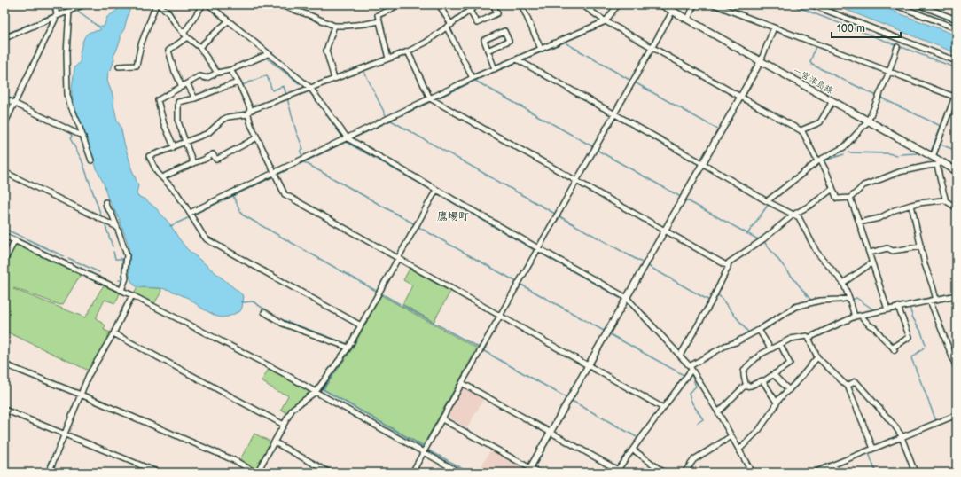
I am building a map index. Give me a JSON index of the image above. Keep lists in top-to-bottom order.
{
  "streets": {
    "main road": ["一宮津島線"]
  },
  "districts": ["鷹場町"],
  "scale_bar": "100 m"
}
